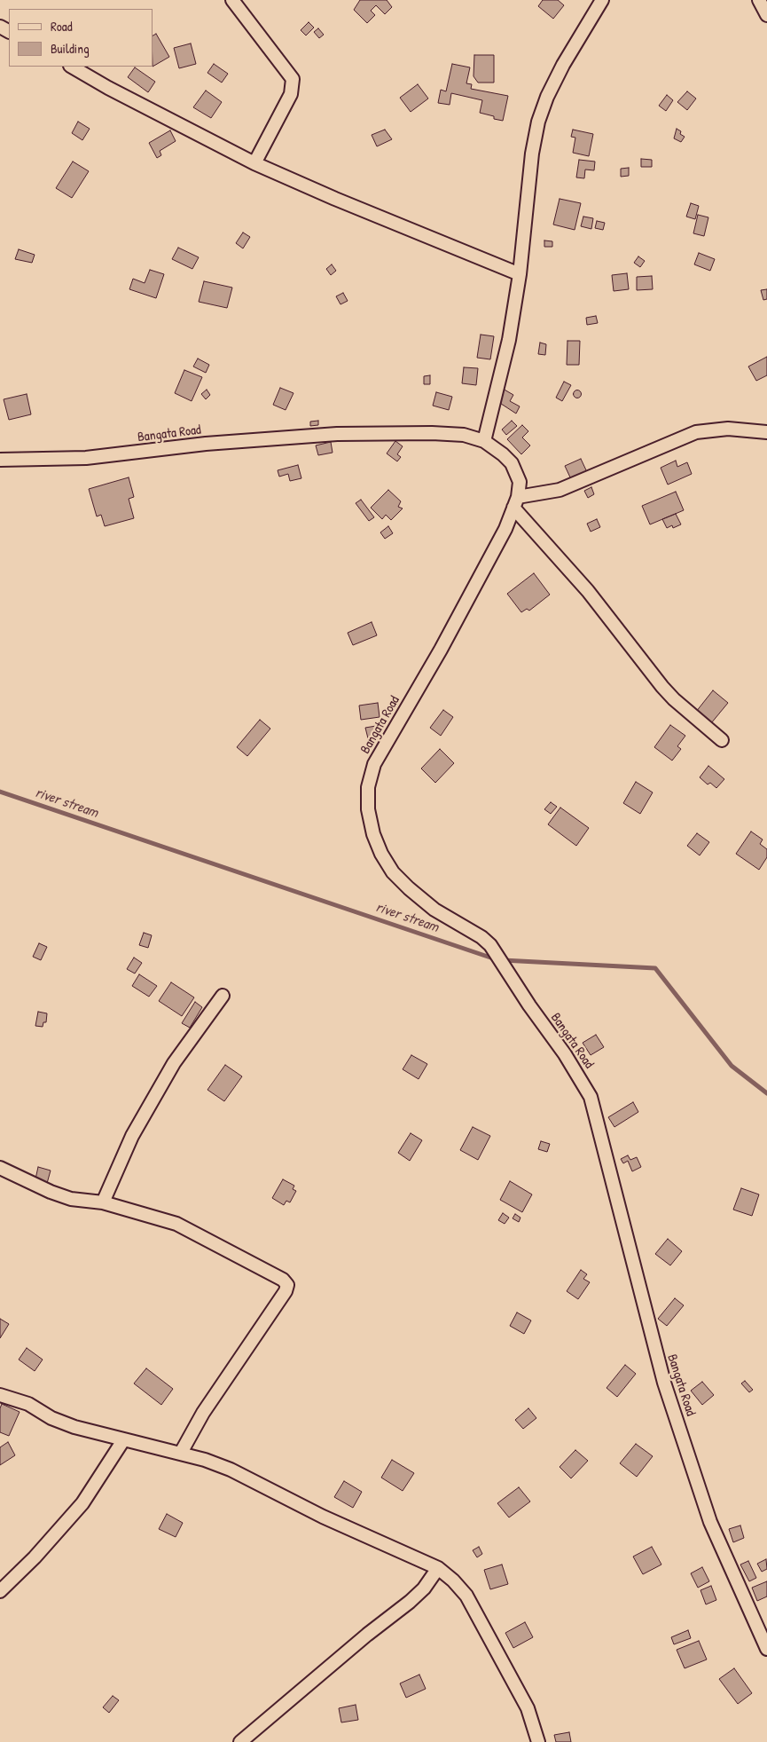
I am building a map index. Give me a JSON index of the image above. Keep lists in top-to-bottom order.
{
  "streets": {
    "street": ["Bangata Road"]
  },
  "water": ["river stream"],
  "legend": ["Road", "Building"]
}
